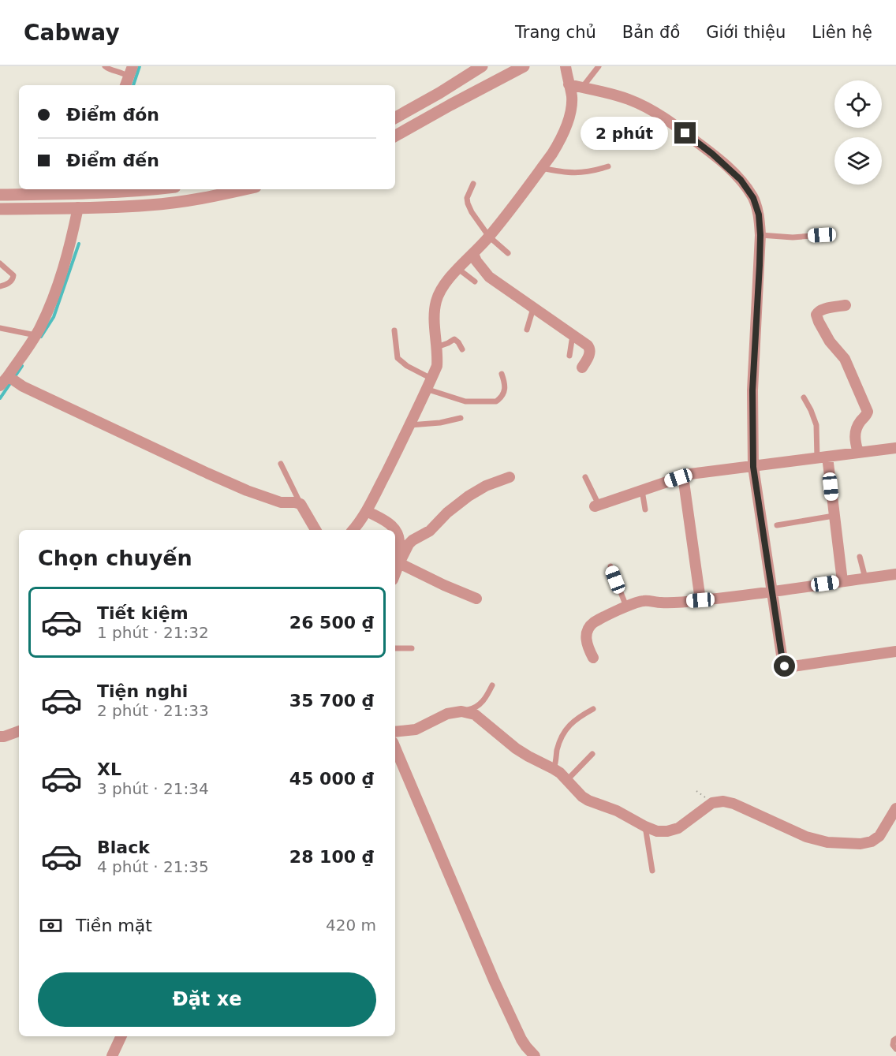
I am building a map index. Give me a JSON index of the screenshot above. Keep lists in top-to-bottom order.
{
  "page": {
    "header": "Cabway",
    "nav": [
      "Trang chủ",
      "Bản đồ",
      "Giới thiệu",
      "Liên hệ"
    ],
    "banner": ["Điểm đón", "Điểm đến"],
    "bubble": "2 phút",
    "heading": "Chọn chuyến",
    "list": [
      {
        "name": "Tiết kiệm",
        "note": "1 phút · 21:32",
        "value": "26 500 ₫"
      },
      {
        "name": "Tiện nghi",
        "note": "2 phút · 21:33",
        "value": "35 700 ₫"
      },
      {
        "name": "XL",
        "note": "3 phút · 21:34",
        "value": "45 000 ₫"
      },
      {
        "name": "Black",
        "note": "4 phút · 21:35",
        "value": "28 100 ₫"
      }
    ],
    "pay": ["Tiền mặt", "420 m"],
    "buttons": "Đặt xe"
  }
}
